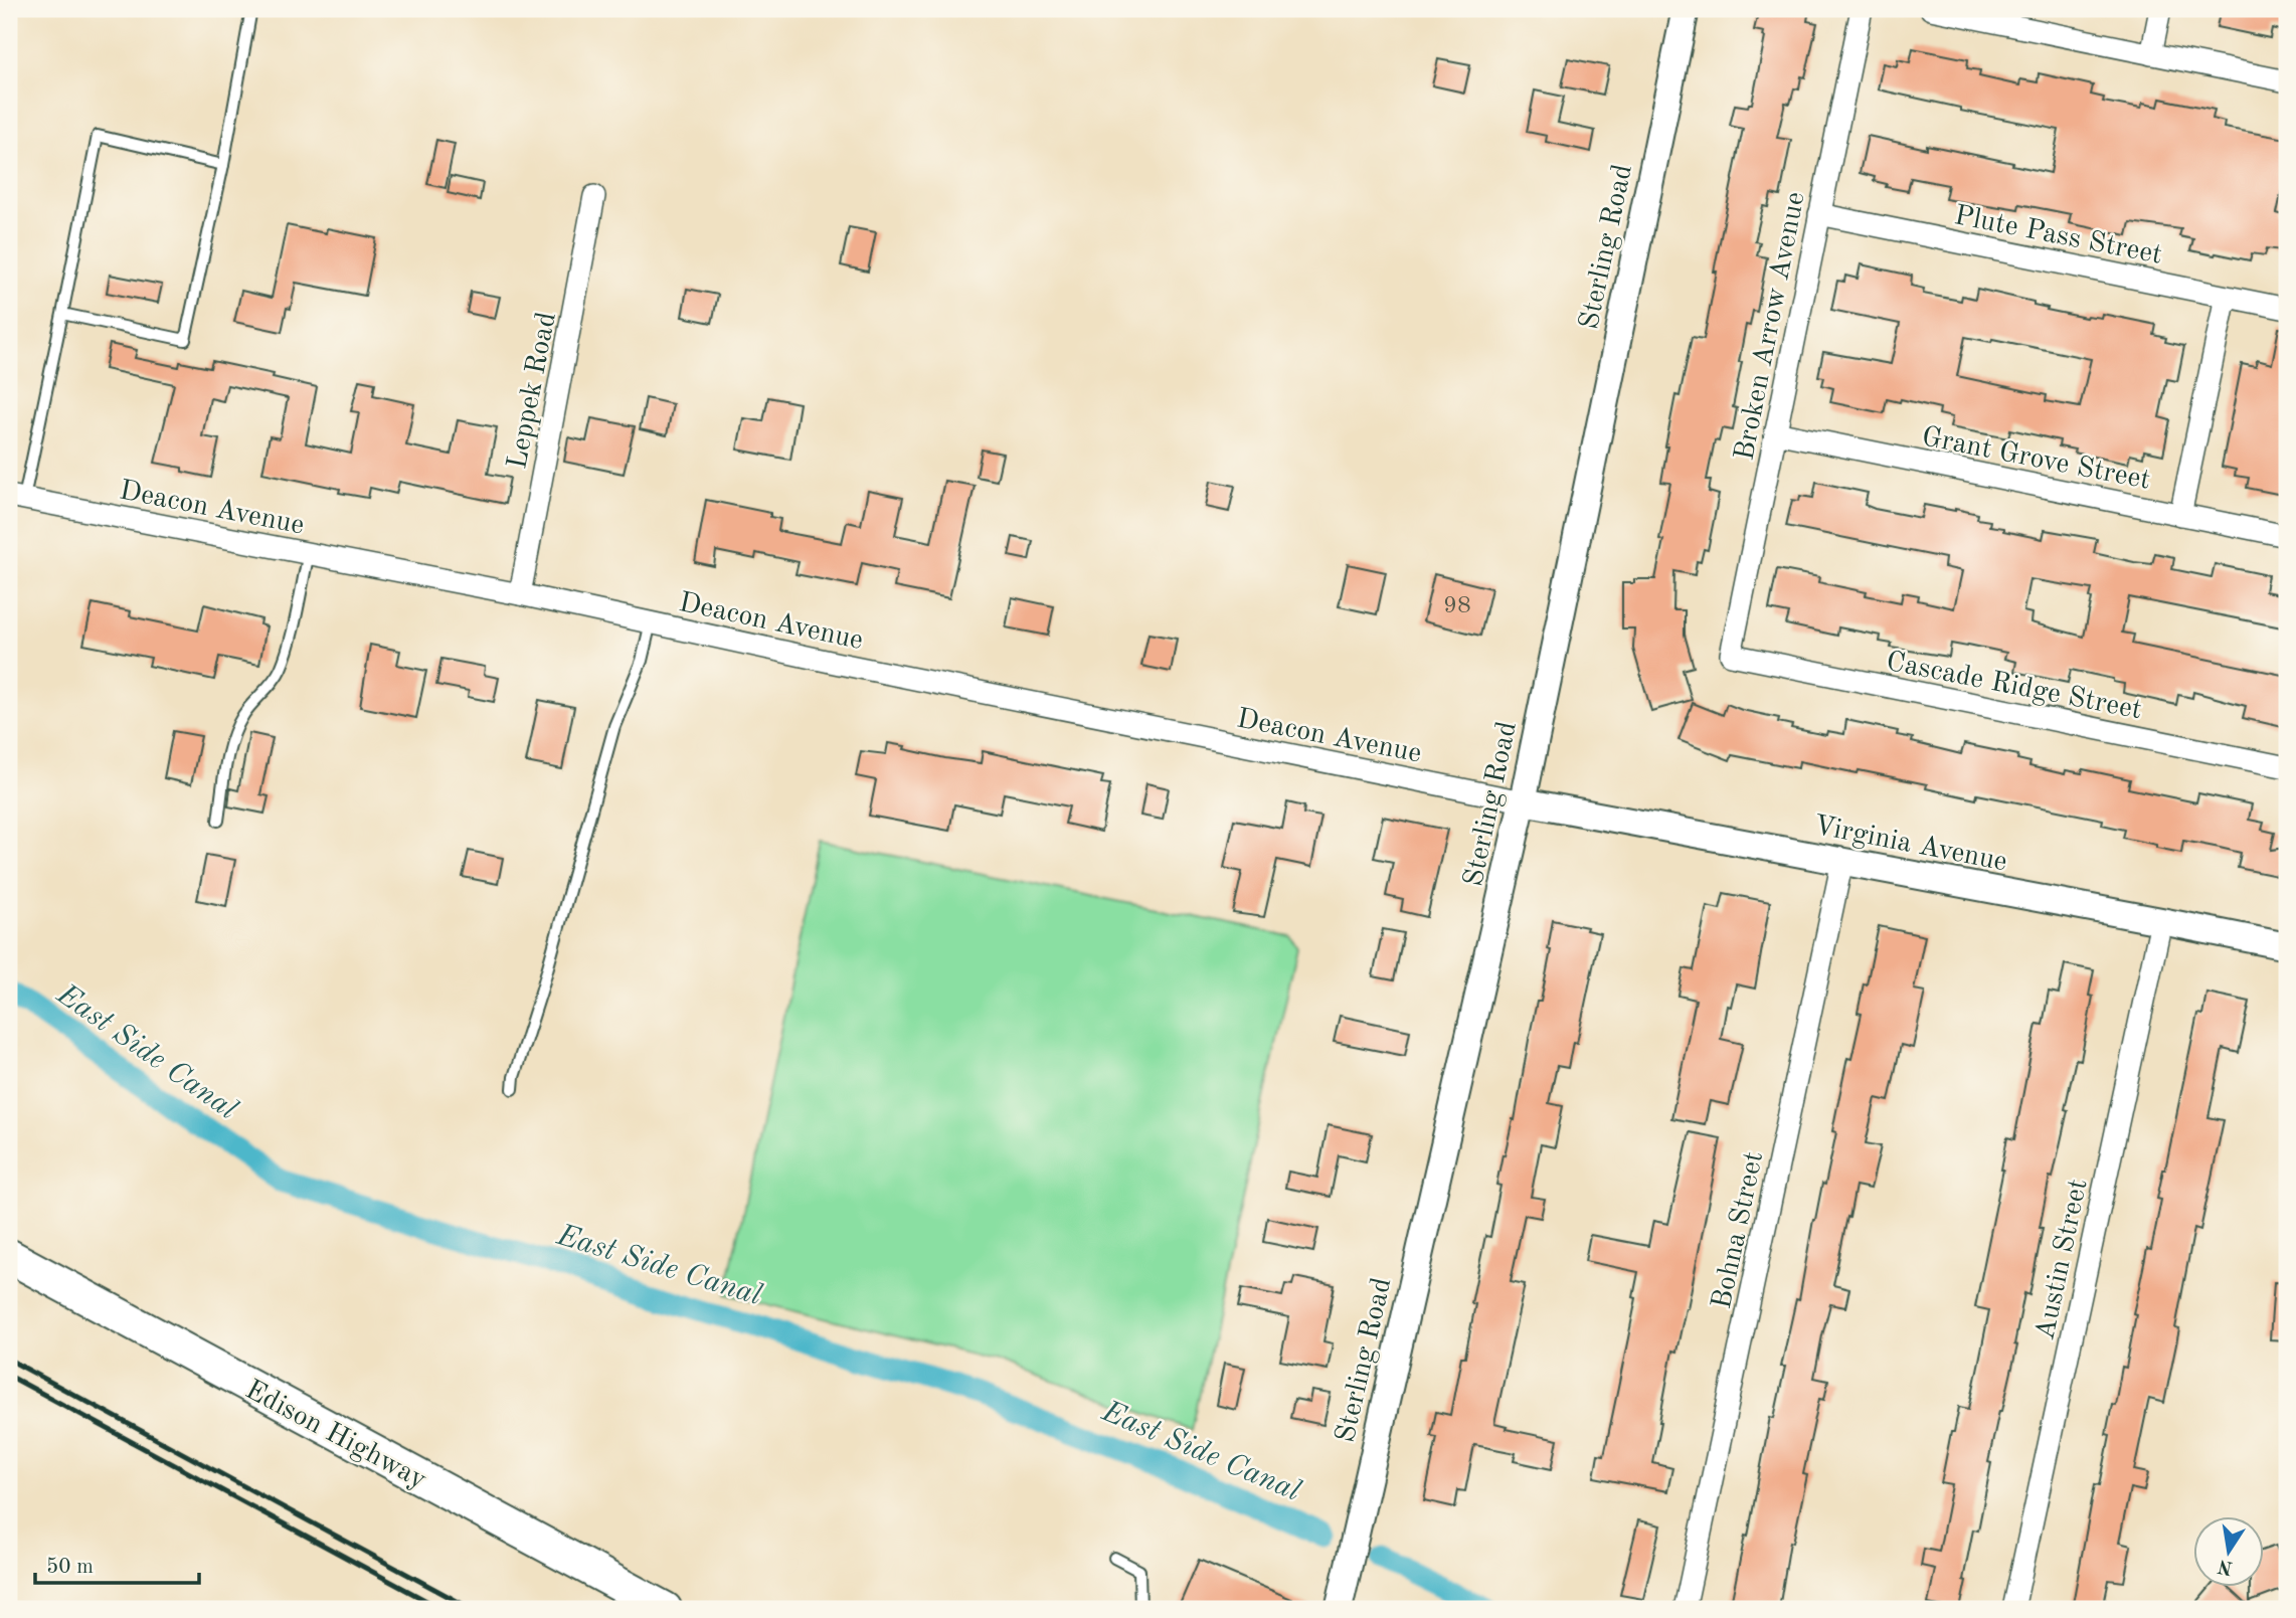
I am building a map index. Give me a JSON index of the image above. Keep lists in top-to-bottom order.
{
  "streets": {
    "main road": ["Edison Highway"],
    "street": [
      "Plute Pass Street",
      "Sterling Road",
      "Broken Arrow Avenue",
      "Leppek Road",
      "Grant Grove Street",
      "Deacon Avenue",
      "Cascade Ridge Street",
      "Virginia Avenue",
      "Bohna Street",
      "Austin Street"
    ]
  },
  "crossings": [
    ["Plute Pass Street", "Broken Arrow Avenue"],
    ["Sterling Road", "Deacon Avenue"],
    ["Sterling Road", "Virginia Avenue"],
    ["Broken Arrow Avenue", "Grant Grove Street"],
    ["Broken Arrow Avenue", "Cascade Ridge Street"],
    ["Leppek Road", "Deacon Avenue"],
    ["Deacon Avenue", "Virginia Avenue"],
    ["Virginia Avenue", "Bohna Street"],
    ["Virginia Avenue", "Austin Street"]
  ],
  "water": ["East Side Canal"],
  "house_numbers": ["98"],
  "scale_bar": "50 m",
  "north": "bottom"
}
